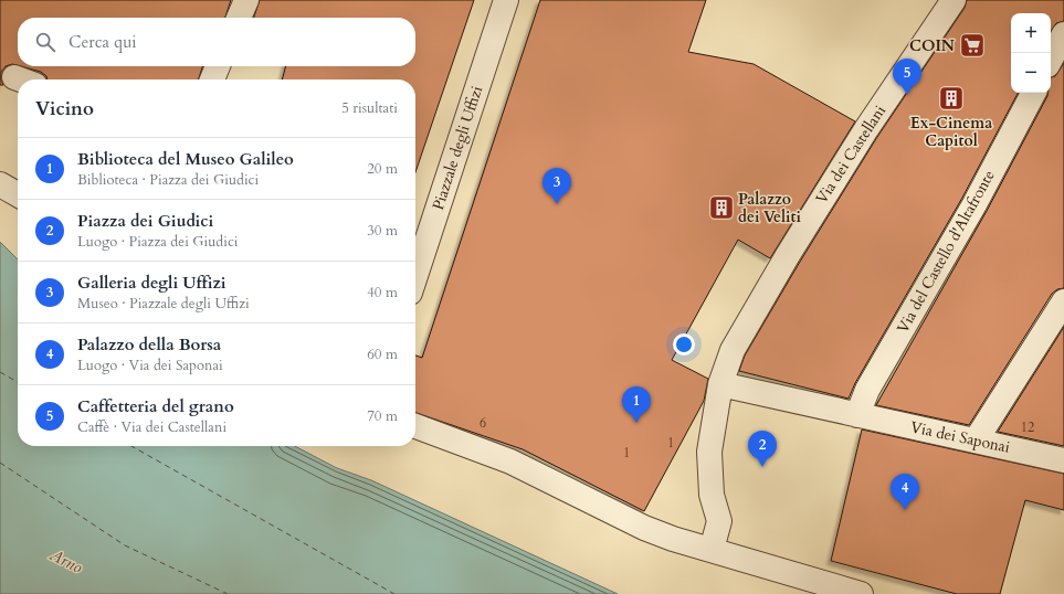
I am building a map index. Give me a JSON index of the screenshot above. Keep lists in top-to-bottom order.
{
  "streets": {
    "street": [
      "Piazzale degli Uffizi",
      "Via dei Castellani",
      "Via del Castello d'Altafronte",
      "Via dei Saponai"
    ]
  },
  "crossings": [
    ["Via dei Castellani", "Via dei Saponai"],
    ["Via del Castello d'Altafronte", "Via dei Saponai"]
  ],
  "water": ["Arno"],
  "places": {
    "supermarket": ["COIN"],
    "building": ["Ex-Cinema Capitol", "Palazzo dei Veliti"]
  },
  "house_numbers": [
    "6",
    "12",
    "1",
    "1"
  ],
  "page": {
    "map_buttons": ["+", "−"],
    "search": "Cerca qui",
    "pins": [
      "5",
      "3",
      "1",
      "2",
      "4"
    ],
    "heading": ["Vicino", "5 risultati"],
    "list": [
      {
        "mark": "1",
        "name": "Biblioteca del Museo Galileo",
        "note": "Biblioteca · Piazza dei Giudici",
        "value": "20 m"
      },
      {
        "mark": "2",
        "name": "Piazza dei Giudici",
        "note": "Luogo · Piazza dei Giudici",
        "value": "30 m"
      },
      {
        "mark": "3",
        "name": "Galleria degli Uffizi",
        "note": "Museo · Piazzale degli Uffizi",
        "value": "40 m"
      },
      {
        "mark": "4",
        "name": "Palazzo della Borsa",
        "note": "Luogo · Via dei Saponai",
        "value": "60 m"
      },
      {
        "mark": "5",
        "name": "Caffetteria del grano",
        "note": "Caffè · Via dei Castellani",
        "value": "70 m"
      }
    ]
  }
}
